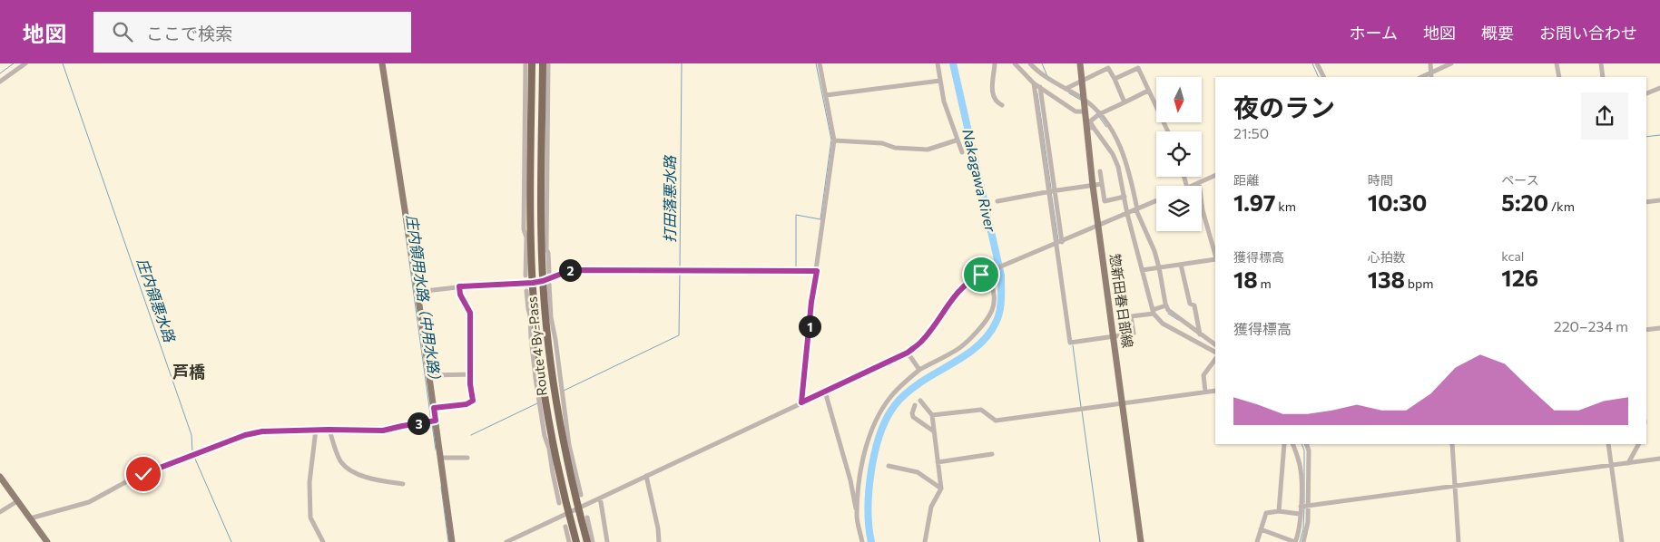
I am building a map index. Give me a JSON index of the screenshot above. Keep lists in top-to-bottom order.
{
  "streets": {
    "highway": ["Route 4 By-Pass"],
    "main road": ["惣新田春日部線"]
  },
  "districts": ["芦橋"],
  "water": [
    "Nakagawa River",
    "打田落悪水路",
    "庄内領悪水路",
    "庄内領用水路（中用水路）"
  ],
  "north": "bottom",
  "page": {
    "header": "地図",
    "search": "ここで検索",
    "nav": [
      "ホーム",
      "地図",
      "概要",
      "お問い合わせ"
    ],
    "heading": ["夜のラン", "21:50"],
    "stats": [
      ["距離", "1.97 km"],
      ["時間", "10:30"],
      ["ペース", "5:20 /km"],
      ["獲得標高", "18 m"],
      ["心拍数", "138 bpm"],
      ["kcal", "126"]
    ],
    "pins": ["2", "1", "3"],
    "chart": ["獲得標高", "220–234 m"]
  }
}
